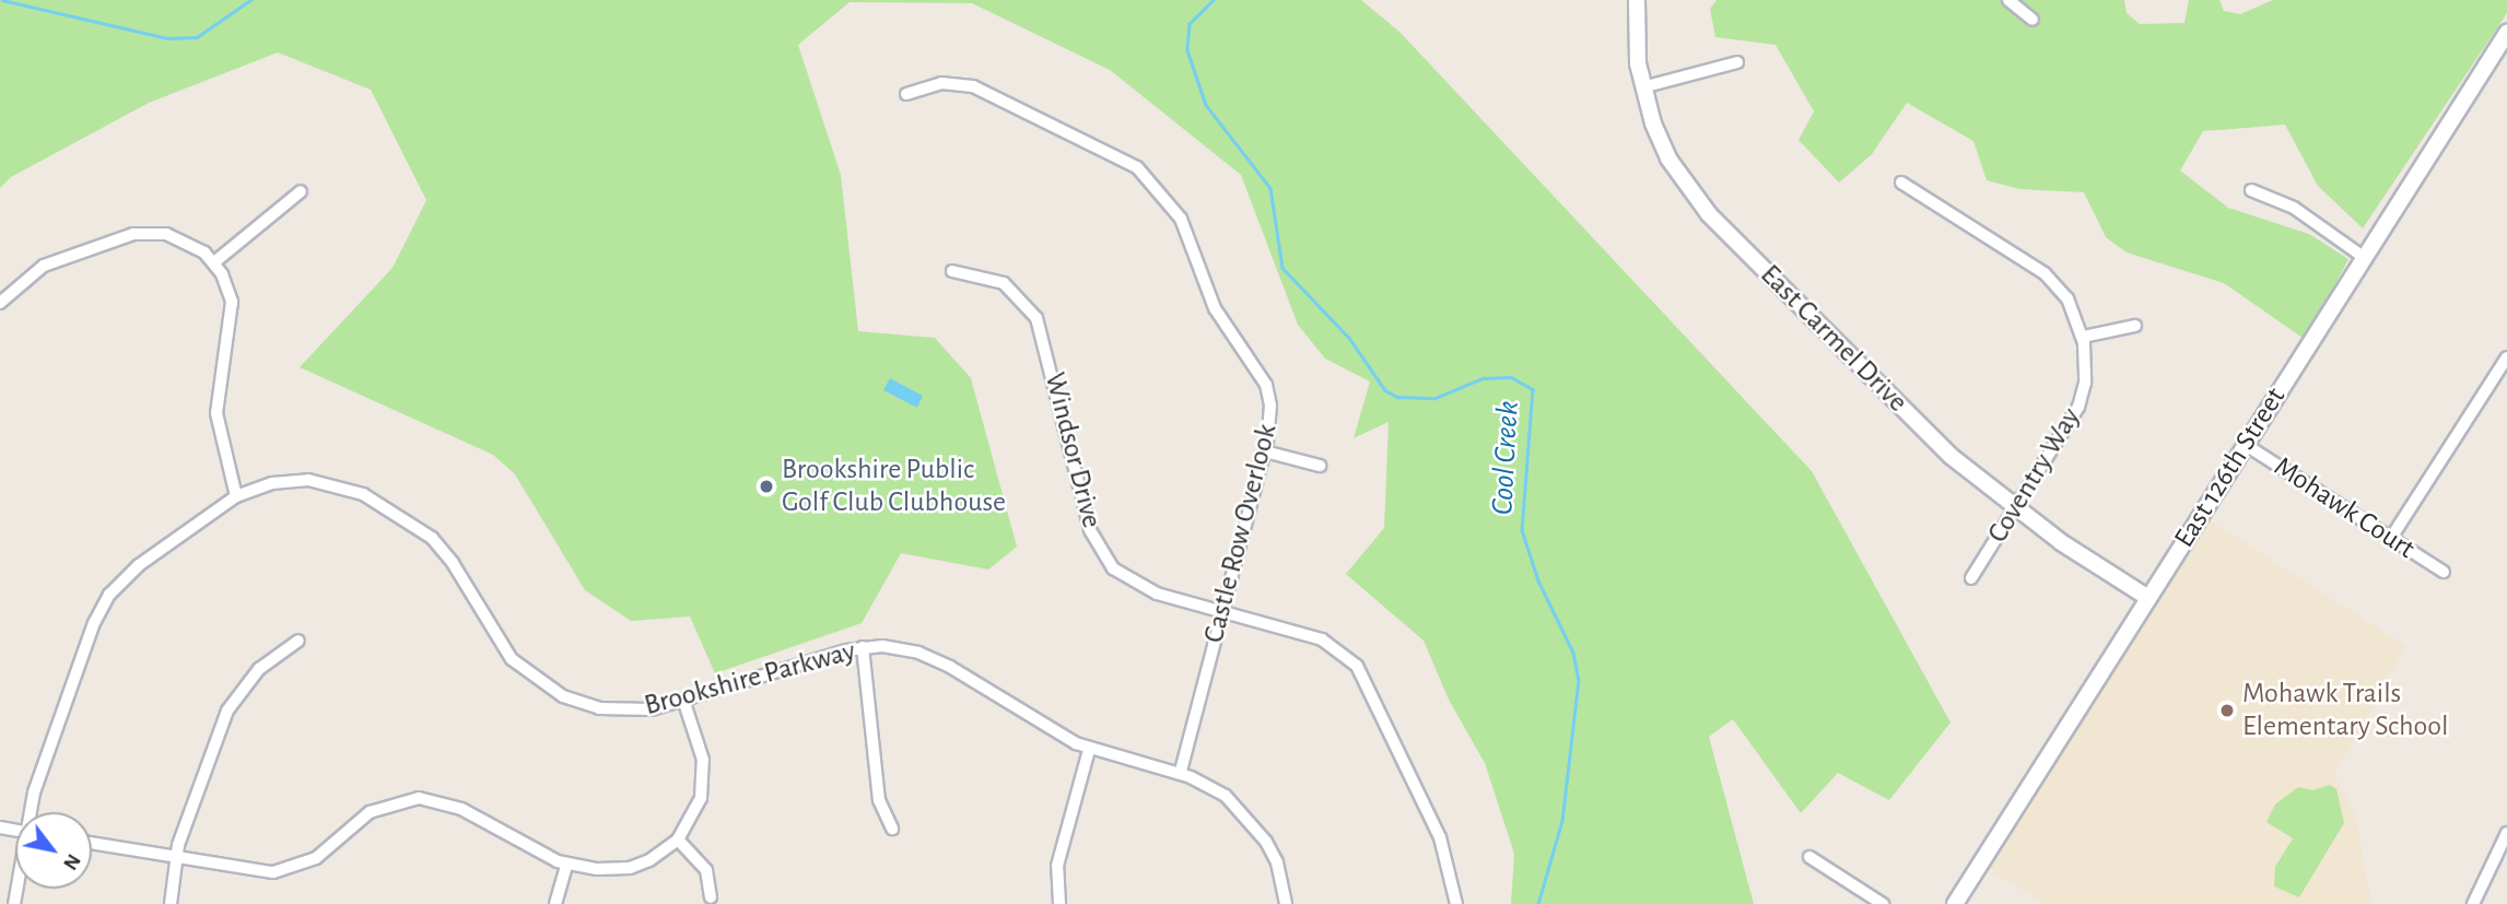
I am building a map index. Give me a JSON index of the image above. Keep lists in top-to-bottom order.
{
  "streets": {
    "street": [
      "East Carmel Drive",
      "Windsor Drive",
      "East 126th Street",
      "Coventry Way",
      "Mohawk Court",
      "Castle Row Overlook",
      "Brookshire Parkway"
    ]
  },
  "crossings": [
    ["East Carmel Drive", "East 126th Street"],
    ["East Carmel Drive", "Coventry Way"],
    ["Windsor Drive", "Castle Row Overlook"],
    ["East 126th Street", "Mohawk Court"],
    ["Castle Row Overlook", "Brookshire Parkway"]
  ],
  "water": ["Cool Creek"],
  "places": ["Brookshire Public Golf Club Clubhouse", "Mohawk Trails Elementary School"],
  "north": "bottom right"
}
